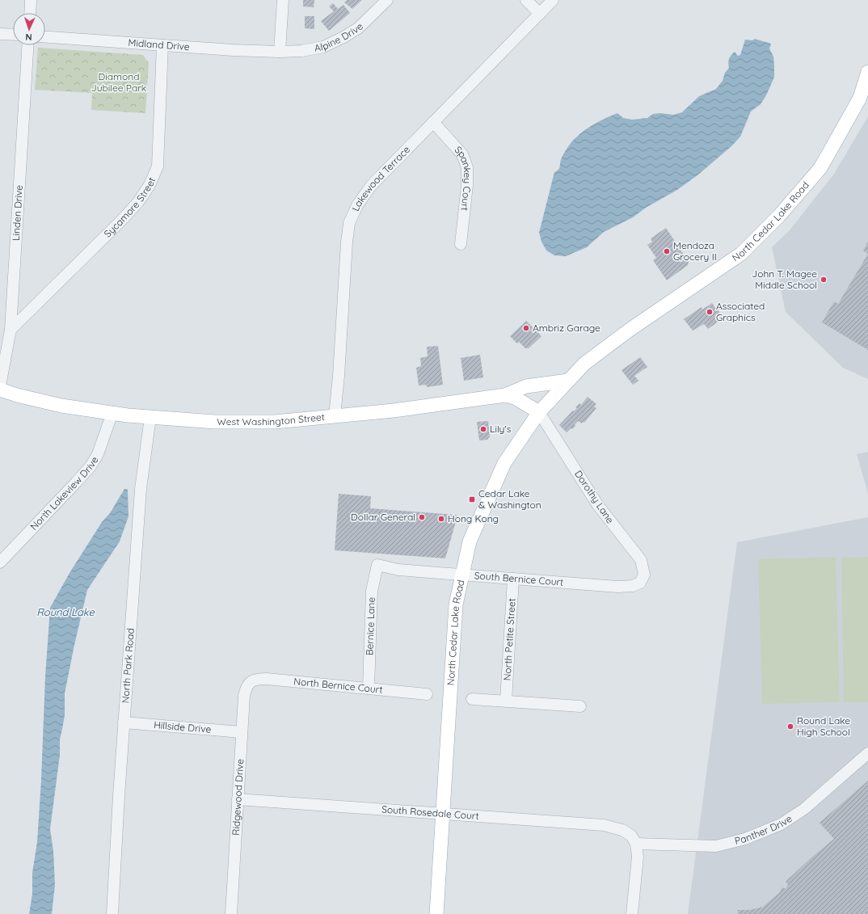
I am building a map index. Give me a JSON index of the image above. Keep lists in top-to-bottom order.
{
  "streets": {
    "main road": ["North Cedar Lake Road", "West Washington Street"],
    "street": [
      "Alpine Drive",
      "Midland Drive",
      "Spankey Court",
      "Lakewood Terrace",
      "Sycamore Street",
      "Linden Drive",
      "North Lakeview Drive",
      "Dorothy Lane",
      "South Bernice Court",
      "Bernice Lane",
      "North Petite Street",
      "North Park Road",
      "North Bernice Court",
      "Hillside Drive",
      "Ridgewood Drive",
      "South Rosedale Court",
      "Panther Drive"
    ]
  },
  "crossings": [
    ["Alpine Drive", "Midland Drive"],
    ["Midland Drive", "Sycamore Street"],
    ["Spankey Court", "Lakewood Terrace"],
    ["Lakewood Terrace", "West Washington Street"],
    ["Sycamore Street", "Linden Drive"],
    ["North Cedar Lake Road", "West Washington Street"],
    ["North Cedar Lake Road", "Dorothy Lane"],
    ["North Cedar Lake Road", "South Bernice Court"],
    ["North Cedar Lake Road", "South Rosedale Court"],
    ["West Washington Street", "North Lakeview Drive"],
    ["West Washington Street", "Dorothy Lane"],
    ["West Washington Street", "North Park Road"],
    ["Dorothy Lane", "South Bernice Court"],
    ["South Bernice Court", "Bernice Lane"],
    ["South Bernice Court", "North Petite Street"],
    ["Bernice Lane", "North Bernice Court"],
    ["North Park Road", "Hillside Drive"],
    ["North Bernice Court", "Ridgewood Drive"],
    ["Hillside Drive", "Ridgewood Drive"],
    ["Ridgewood Drive", "South Rosedale Court"],
    ["South Rosedale Court", "Panther Drive"]
  ],
  "water": ["Round Lake"],
  "parks": ["Diamond Jubilee Park"],
  "places": {
    "other": [
      "Mendoza Grocery II",
      "John T. Magee Middle School",
      "Associated Graphics",
      "Ambriz Garage",
      "Lily's",
      "Dollar General",
      "Hong Kong",
      "Round Lake High School"
    ],
    "transit": ["Cedar Lake & Washington"]
  },
  "north": "bottom"
}
